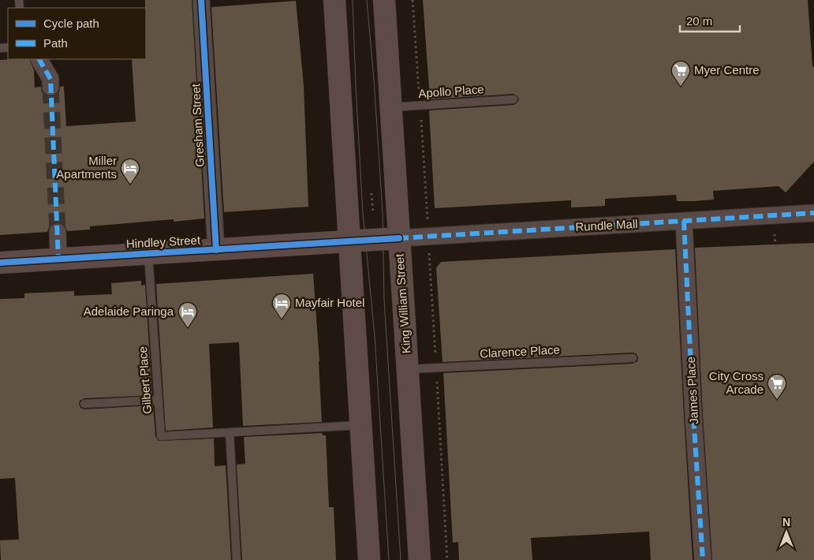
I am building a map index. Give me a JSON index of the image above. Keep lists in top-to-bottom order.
{
  "streets": {
    "main road": ["Hindley Street", "King William Street"],
    "street": ["Gresham Street", "Rundle Mall", "James Place"],
    "lane": ["Apollo Place", "Clarence Place", "Gilbert Place"]
  },
  "crossings": [
    ["Apollo Place", "King William Street"],
    ["Gresham Street", "Hindley Street"],
    ["Rundle Mall", "Hindley Street"],
    ["Rundle Mall", "King William Street"],
    ["Rundle Mall", "James Place"],
    ["Hindley Street", "King William Street"],
    ["Hindley Street", "Gilbert Place"],
    ["King William Street", "Clarence Place"]
  ],
  "places": {
    "supermarket": ["Myer Centre", "City Cross Arcade"],
    "hotel": ["Miller Apartments", "Mayfair Hotel", "Adelaide Paringa"]
  },
  "legend": ["Cycle path", "Path"],
  "scale_bar": "20 m",
  "north": "top"
}
